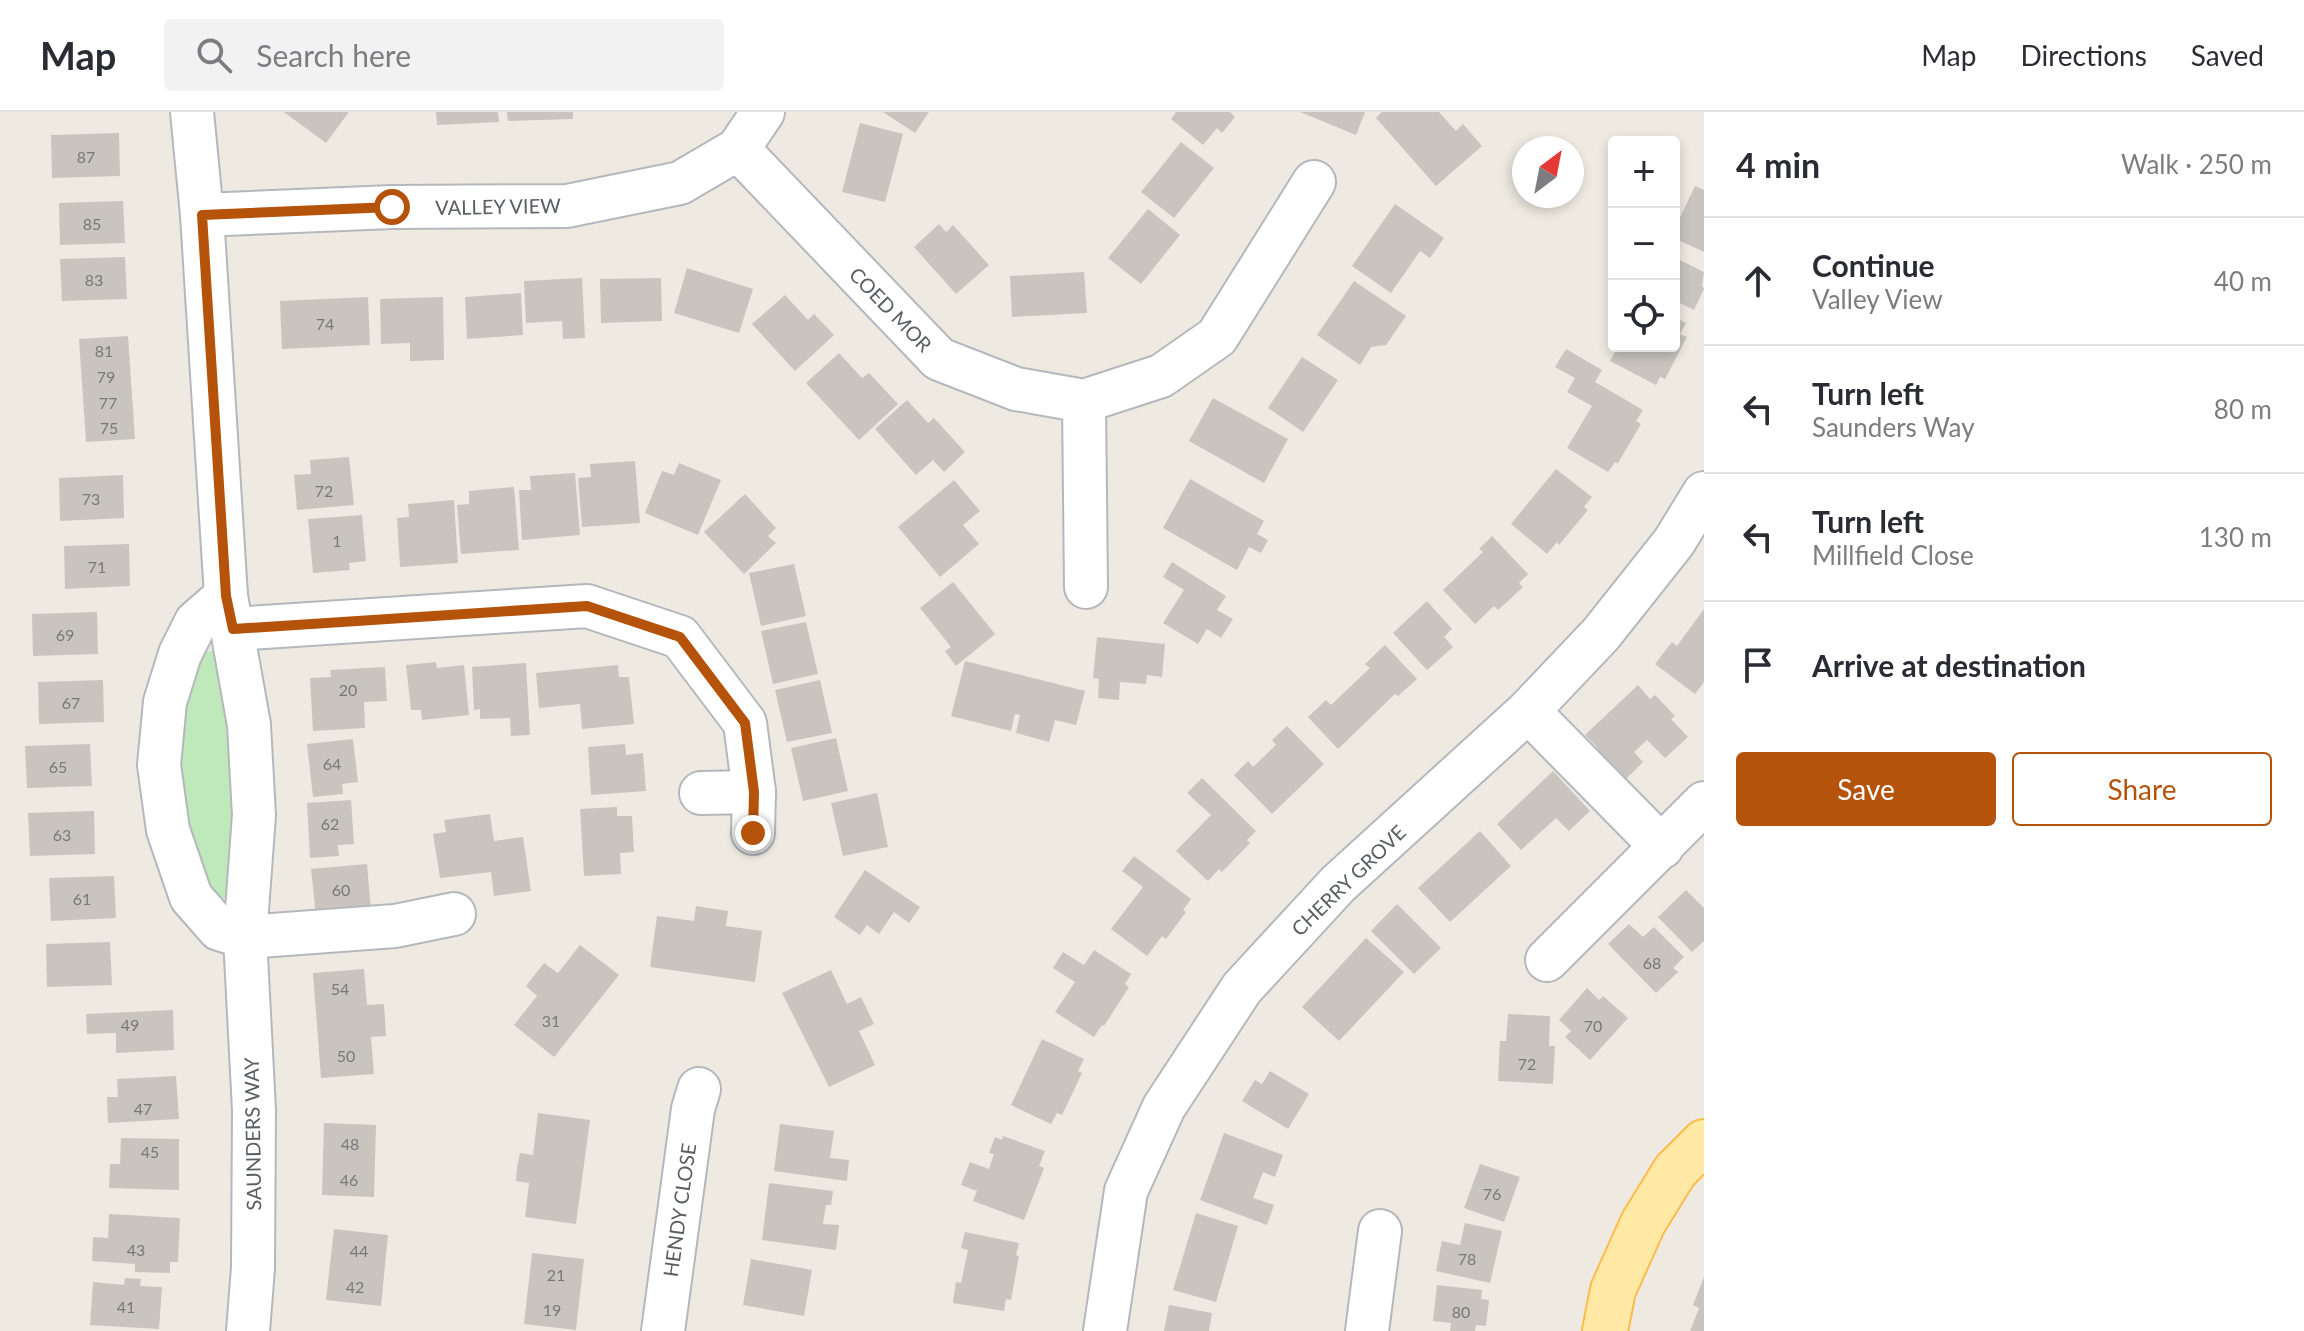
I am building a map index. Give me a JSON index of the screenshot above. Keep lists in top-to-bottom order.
{
  "streets": {
    "street": [
      "VALLEY VIEW",
      "COED MOR",
      "CHERRY GROVE",
      "SAUNDERS WAY",
      "HENDY CLOSE"
    ]
  },
  "crossings": [
    ["VALLEY VIEW", "COED MOR"],
    ["VALLEY VIEW", "SAUNDERS WAY"]
  ],
  "house_numbers": [
    "87",
    "85",
    "83",
    "74",
    "81",
    "79",
    "77",
    "75",
    "72",
    "73",
    "1",
    "71",
    "69",
    "20",
    "67",
    "64",
    "65",
    "62",
    "63",
    "60",
    "61",
    "68",
    "54",
    "31",
    "49",
    "70",
    "50",
    "72",
    "47",
    "48",
    "45",
    "46",
    "76",
    "43",
    "44",
    "78",
    "21",
    "42",
    "41",
    "19",
    "80"
  ],
  "north": "top right",
  "page": {
    "header": "Map",
    "search": "Search here",
    "nav": ["Map", "Directions", "Saved"],
    "heading": ["4 min", "Walk · 250 m"],
    "map_buttons": ["+", "−"],
    "list": [
      ["Continue", "Valley View", "40 m"],
      ["Turn left", "Saunders Way", "80 m"],
      ["Turn left", "Millfield Close", "130 m"],
      "Arrive at destination"
    ],
    "buttons": ["Save", "Share"]
  }
}
